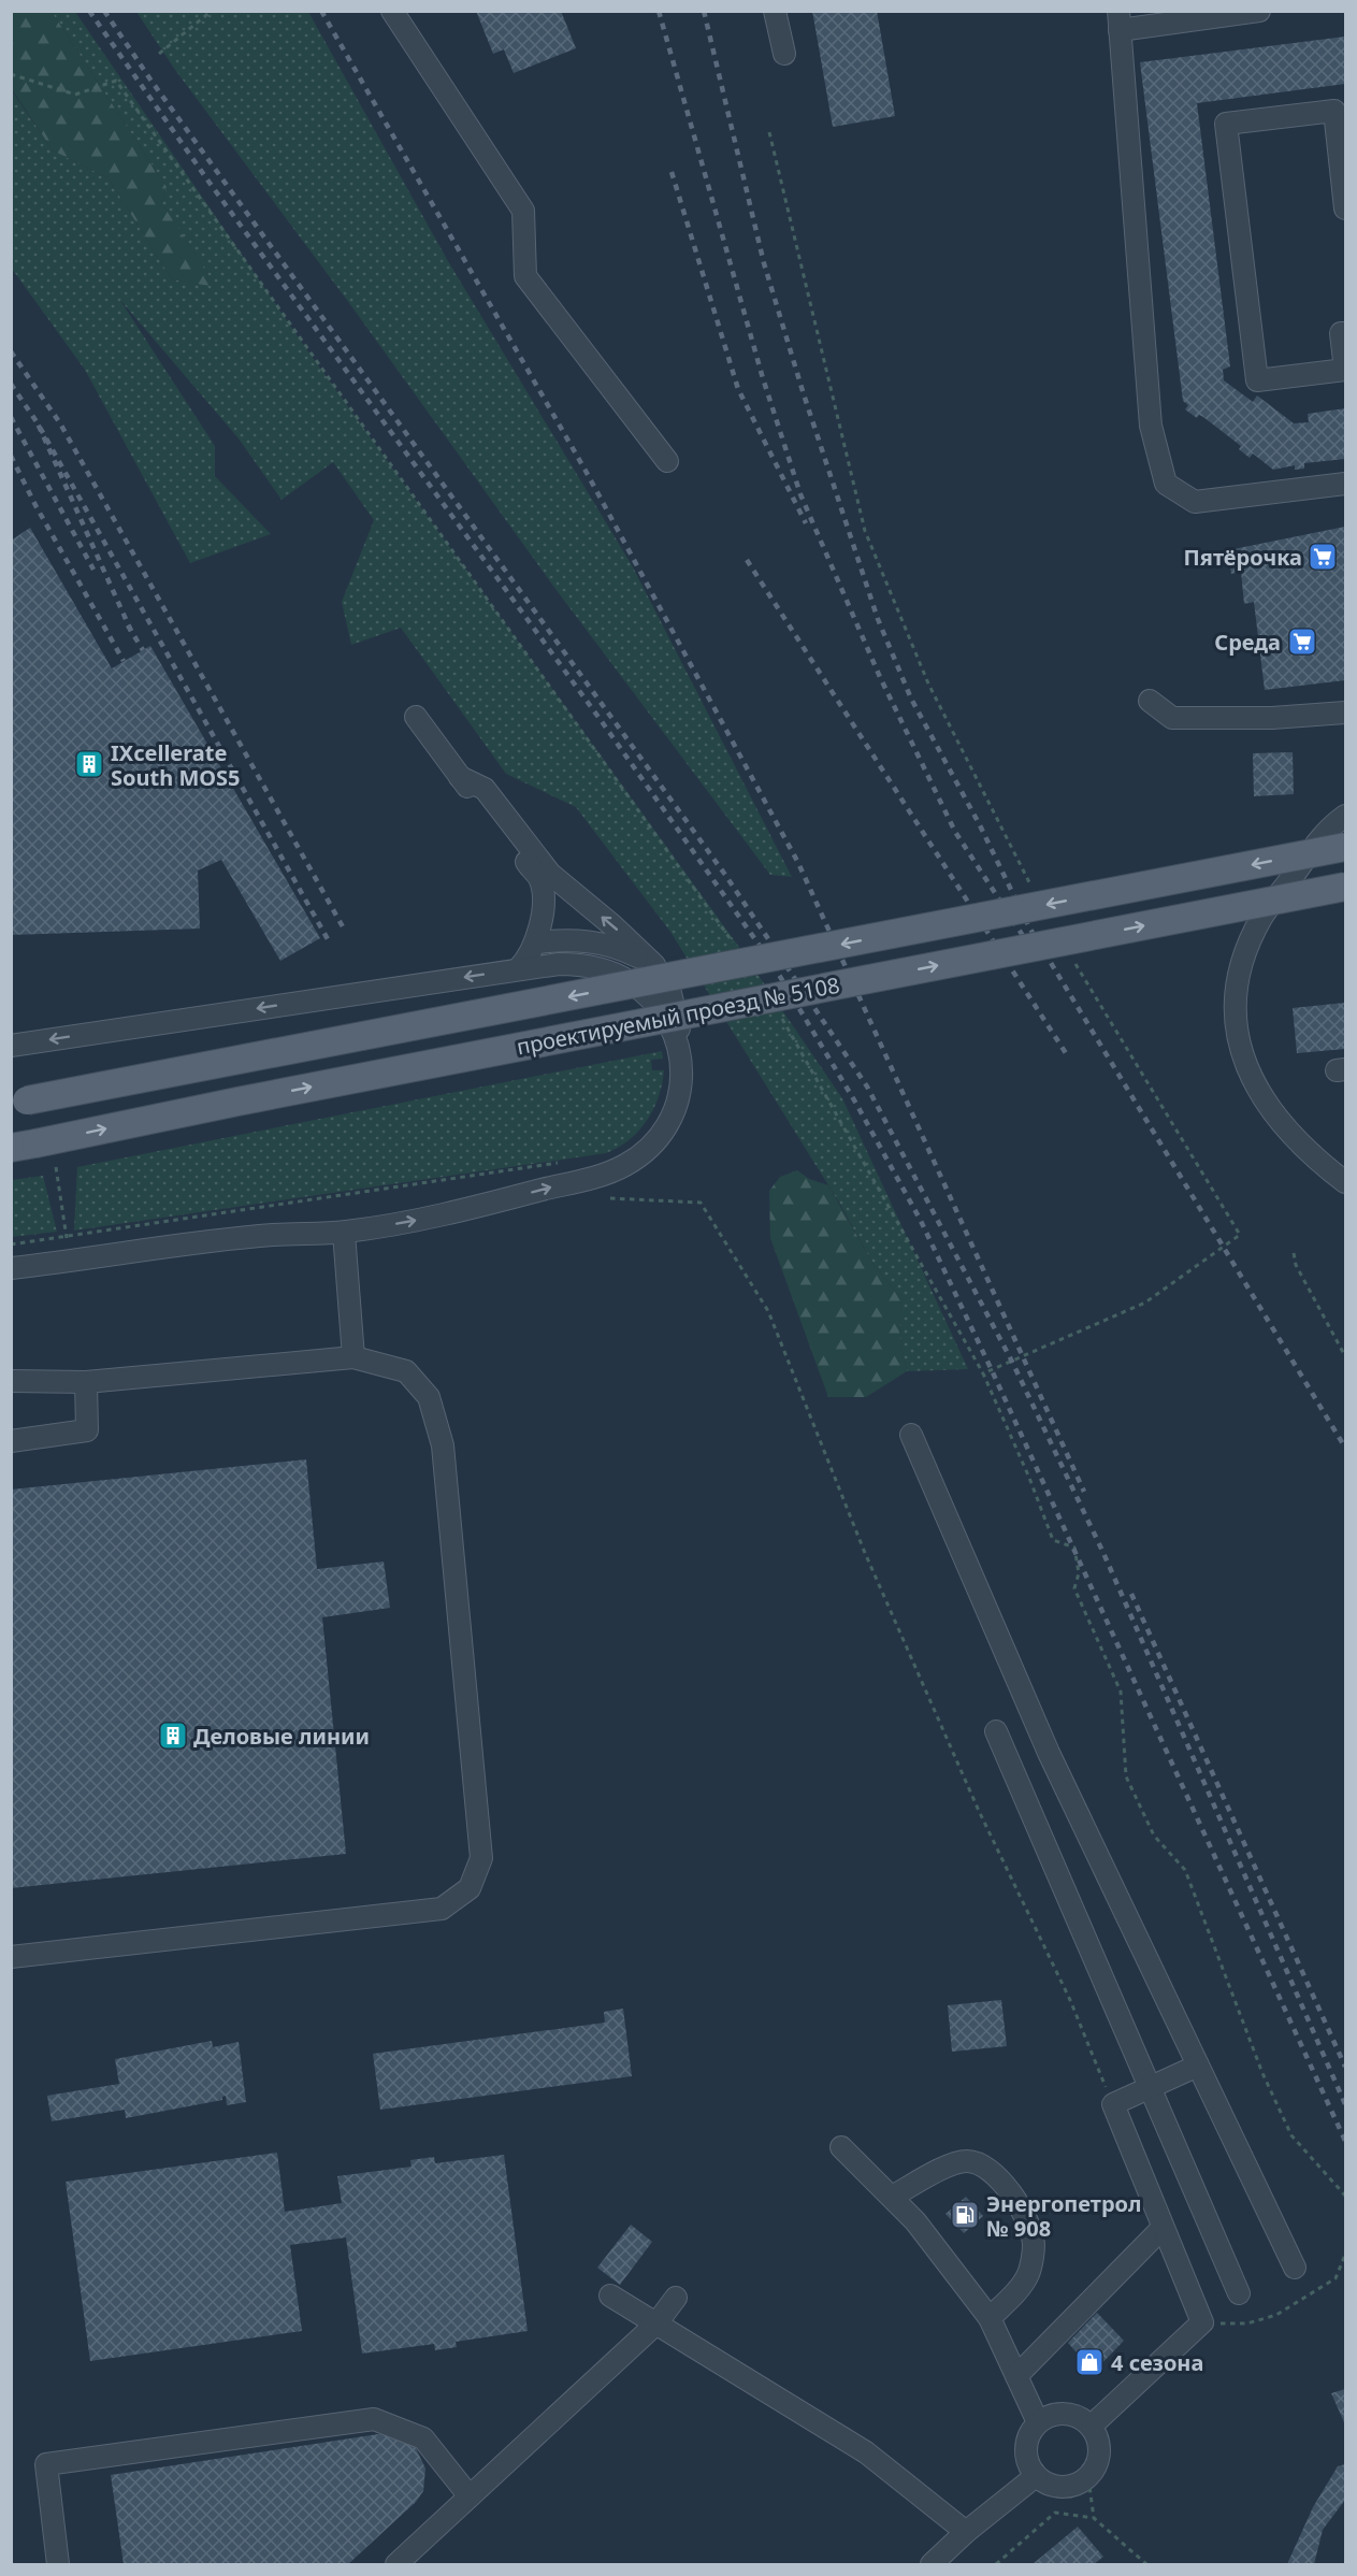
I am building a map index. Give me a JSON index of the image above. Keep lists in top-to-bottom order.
{
  "streets": {
    "main road": ["проектируемый проезд № 5108"]
  },
  "places": {
    "supermarket": ["Пятёрочка", "Среда"],
    "building": ["IXcellerate South MOS5", "Деловые линии"],
    "fuel station": ["Энергопетрол № 908"],
    "shop": ["4 сезона"]
  }
}
